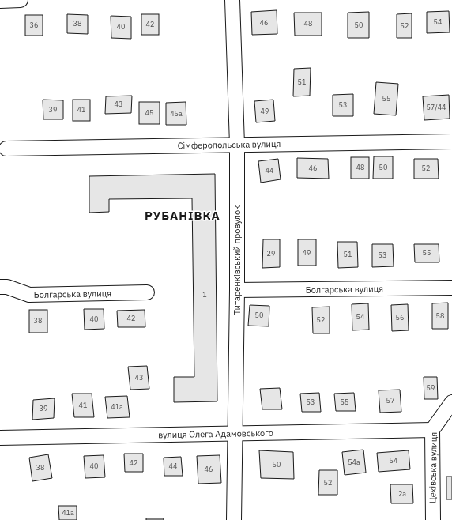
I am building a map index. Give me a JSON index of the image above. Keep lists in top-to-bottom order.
{
  "streets": {
    "street": [
      "Сімферопольська вулиця",
      "Титаренківський провулок",
      "Болгарська вулиця",
      "вулиця Олега Адамовського",
      "Цехівська вулиця"
    ]
  },
  "crossings": [
    ["Сімферопольська вулиця", "Титаренківський провулок"],
    ["Титаренківський провулок", "Болгарська вулиця"],
    ["Титаренківський провулок", "вулиця Олега Адамовського"],
    ["вулиця Олега Адамовського", "Цехівська вулиця"]
  ],
  "districts": ["РУБАНІВКА"],
  "house_numbers": [
    "54",
    "46",
    "38",
    "48",
    "42",
    "36",
    "50",
    "52",
    "40",
    "51",
    "55",
    "43",
    "53",
    "57/44",
    "39",
    "41",
    "49",
    "45",
    "45а",
    "48",
    "50",
    "46",
    "52",
    "44",
    "49",
    "55",
    "29",
    "51",
    "53",
    "1",
    "50",
    "58",
    "54",
    "56",
    "42",
    "40",
    "52",
    "38",
    "43",
    "59",
    "57",
    "53",
    "55",
    "41",
    "41а",
    "39",
    "54",
    "54а",
    "42",
    "50",
    "40",
    "44",
    "38",
    "46",
    "52",
    "2а",
    "41а"
  ]
}
